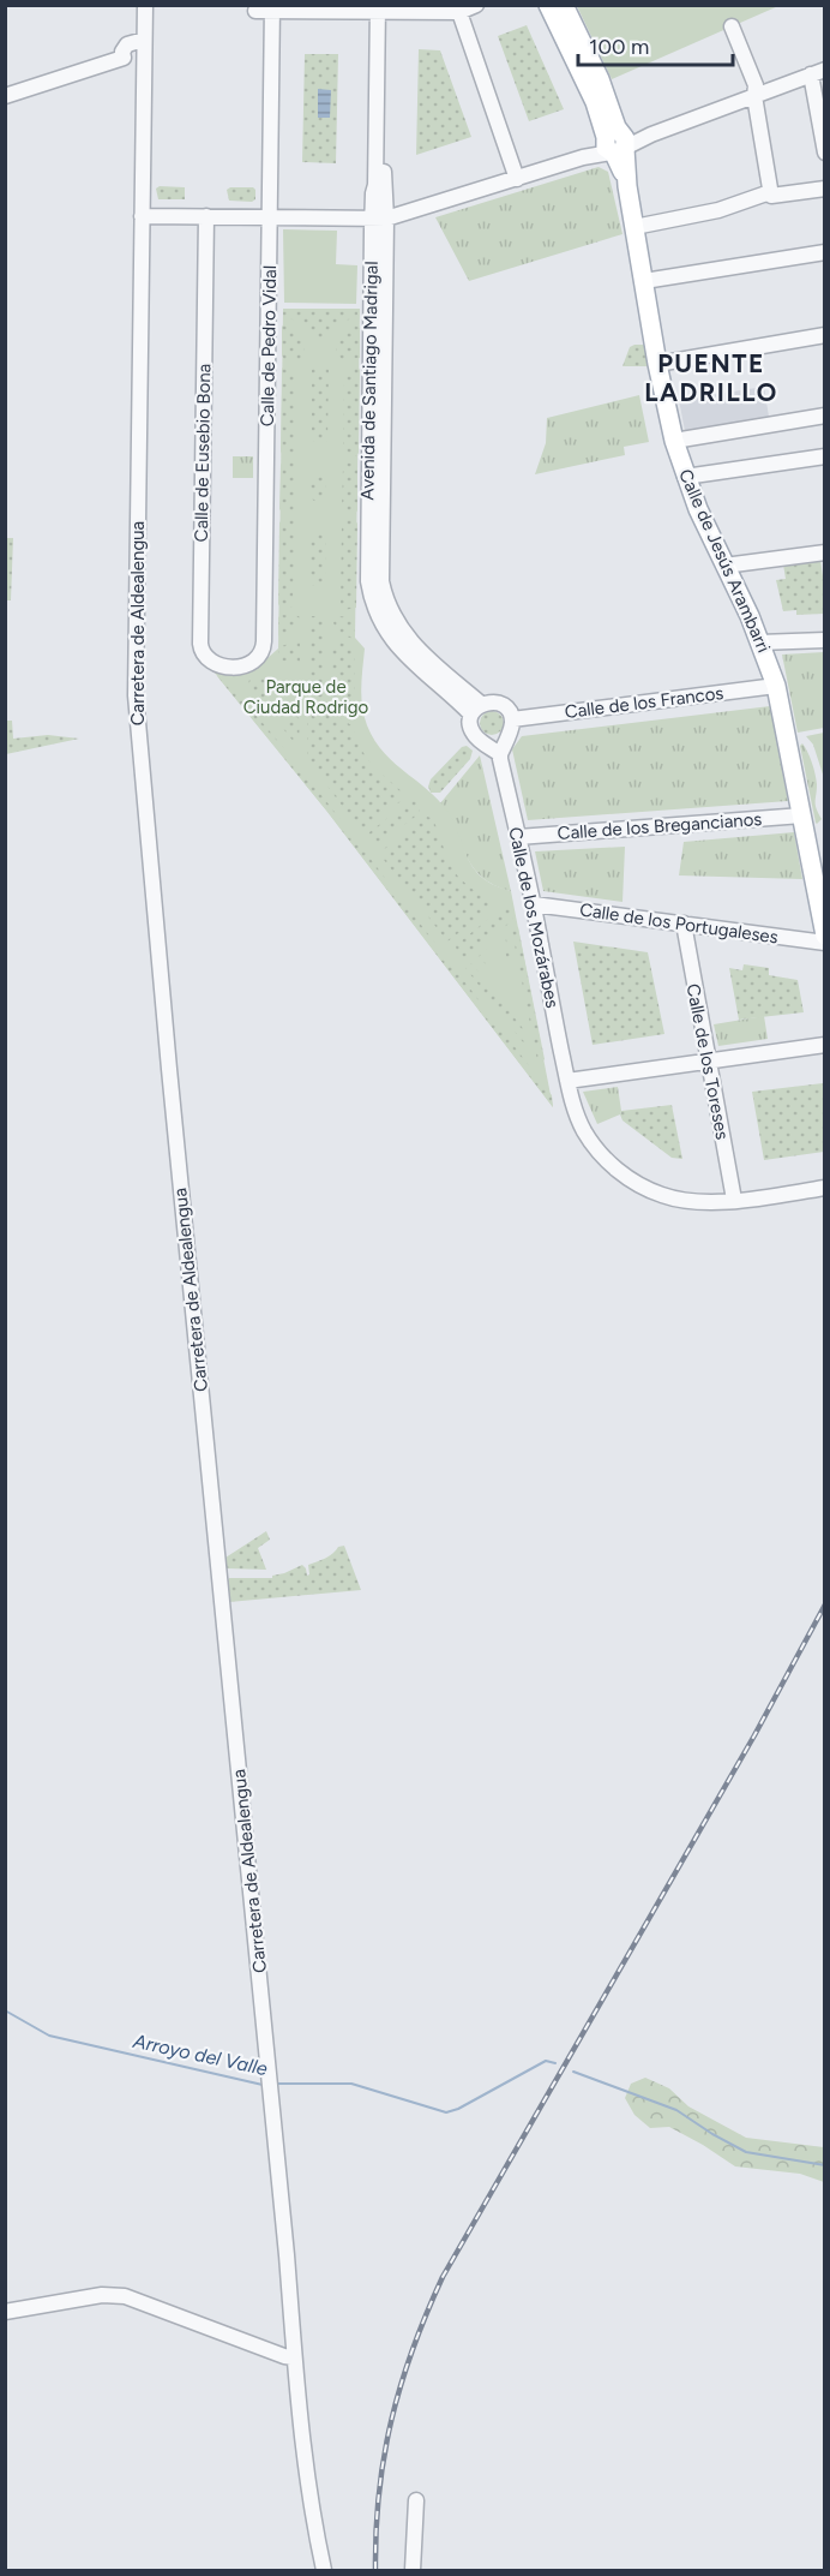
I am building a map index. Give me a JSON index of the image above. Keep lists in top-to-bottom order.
{
  "streets": {
    "main road": ["Calle de Jesús Arambarri"],
    "street": [
      "Calle de Pedro Vidal",
      "Avenida de Santiago Madrigal",
      "Calle de Eusebio Bona",
      "Carretera de Aldealengua",
      "Calle de los Francos",
      "Calle de los Bregancianos",
      "Calle de los Mozárabes",
      "Calle de los Portugaleses",
      "Calle de los Toreses"
    ]
  },
  "crossings": [
    ["Calle de Pedro Vidal", "Calle de Eusebio Bona"],
    ["Avenida de Santiago Madrigal", "Calle de los Francos"],
    ["Calle de Jesús Arambarri", "Calle de los Francos"],
    ["Calle de Jesús Arambarri", "Calle de los Bregancianos"],
    ["Calle de los Bregancianos", "Calle de los Mozárabes"],
    ["Calle de los Mozárabes", "Calle de los Portugaleses"],
    ["Calle de los Mozárabes", "Calle de los Toreses"],
    ["Calle de los Portugaleses", "Calle de los Toreses"]
  ],
  "districts": ["PUENTE LADRILLO"],
  "water": ["Arroyo del Valle"],
  "parks": ["Parque de Ciudad Rodrigo"],
  "scale_bar": "100 m"
}
